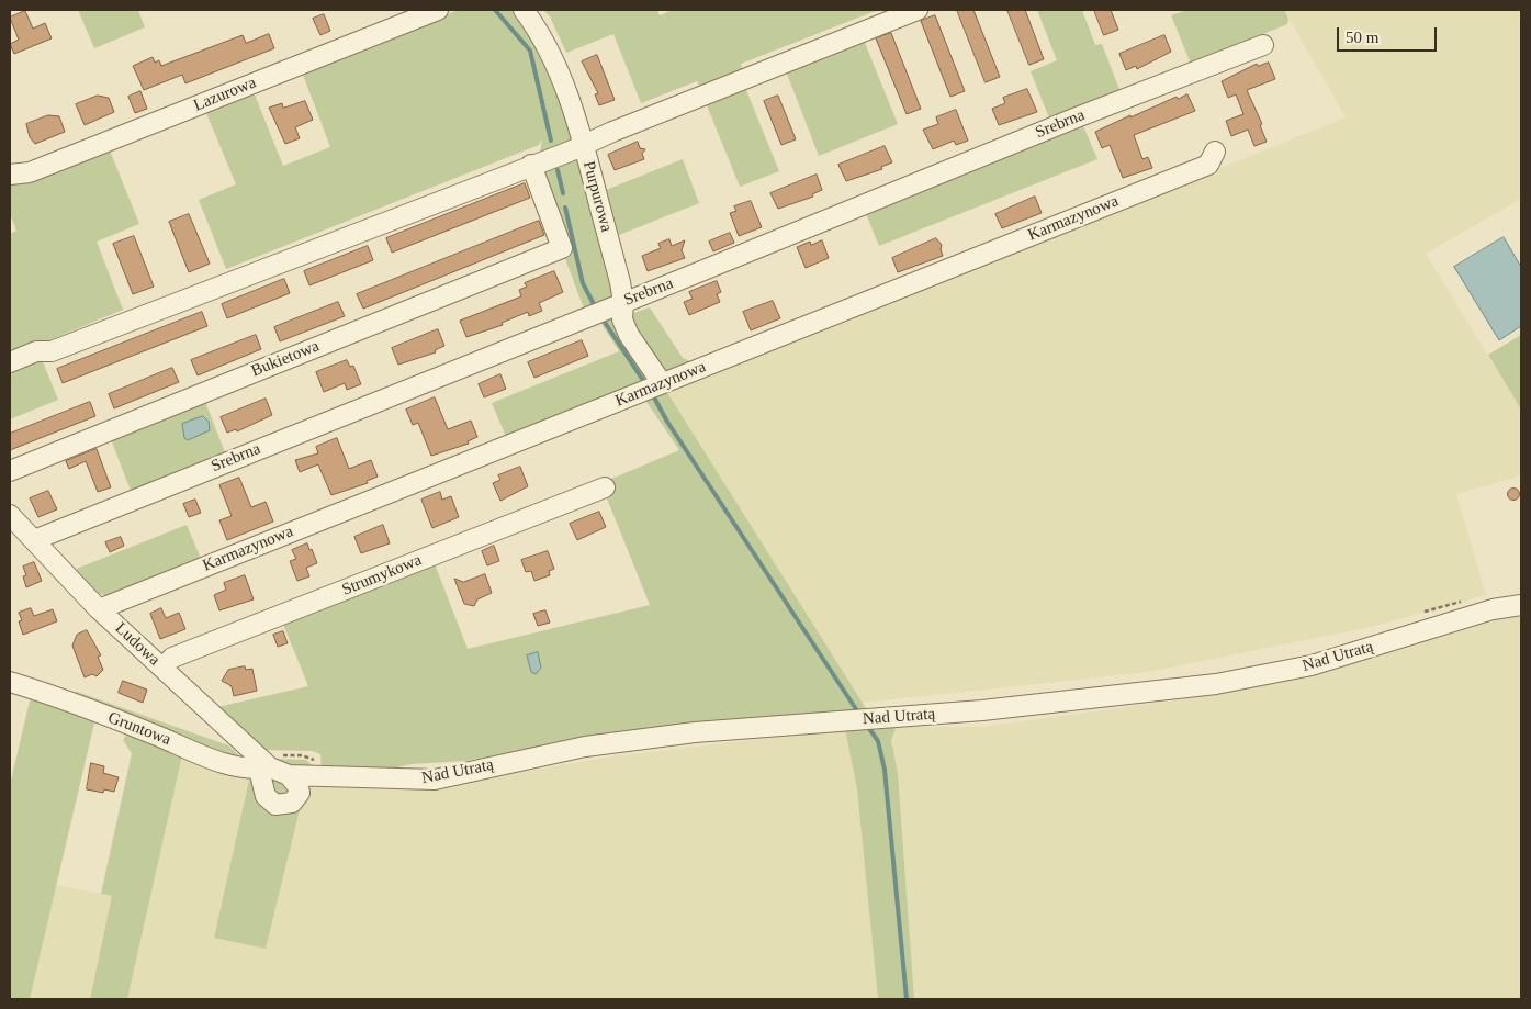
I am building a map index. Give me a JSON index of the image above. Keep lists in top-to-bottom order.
{
  "streets": {
    "street": [
      "Lazurowa",
      "Srebrna",
      "Purpurowa",
      "Karmazynowa",
      "Bukietowa",
      "Strumykowa",
      "Ludowa",
      "Nad Utratą",
      "Gruntowa"
    ]
  },
  "crossings": [
    ["Srebrna", "Purpurowa"],
    ["Srebrna", "Ludowa"],
    ["Purpurowa", "Karmazynowa"],
    ["Karmazynowa", "Ludowa"],
    ["Strumykowa", "Ludowa"],
    ["Ludowa", "Nad Utratą"],
    ["Ludowa", "Gruntowa"],
    ["Nad Utratą", "Gruntowa"]
  ],
  "scale_bar": "50 m"
}
